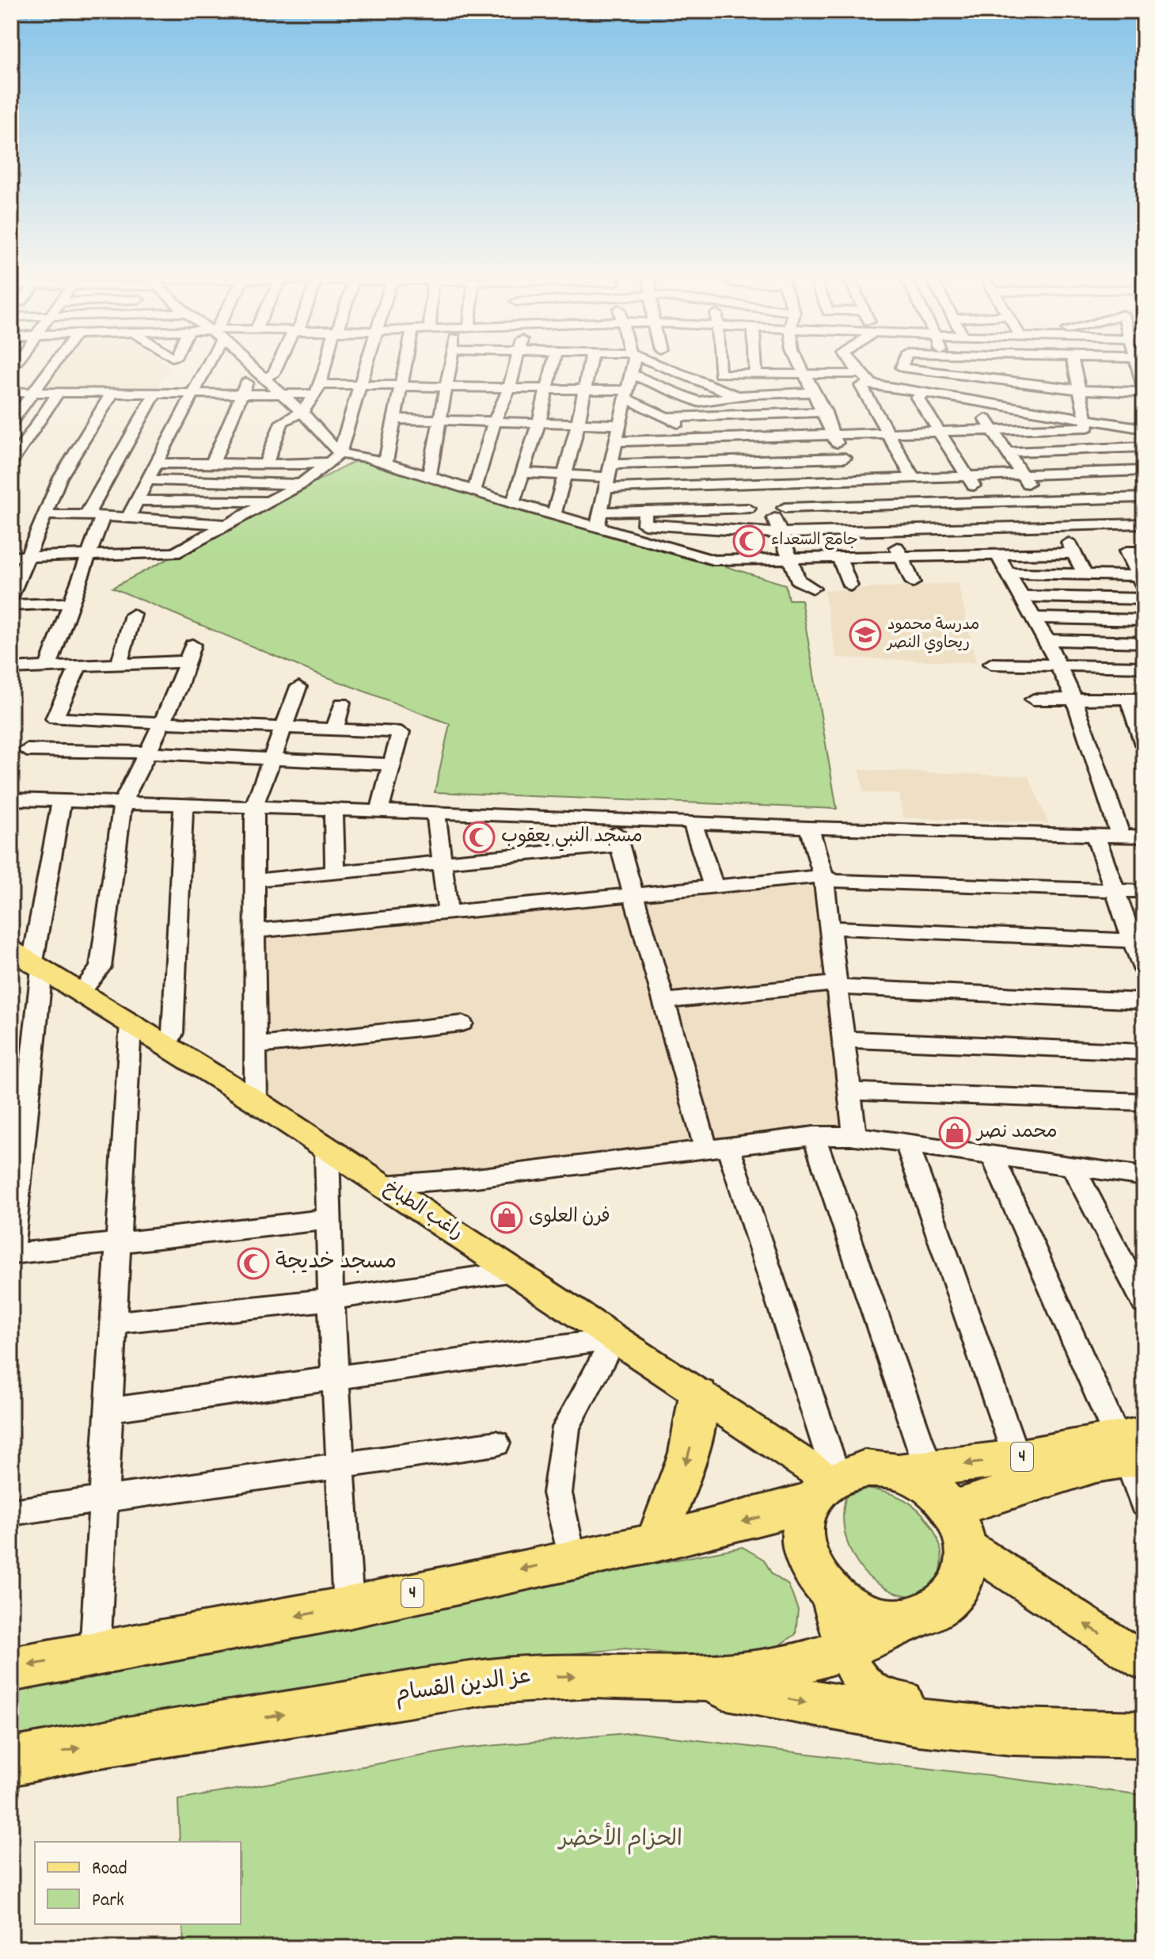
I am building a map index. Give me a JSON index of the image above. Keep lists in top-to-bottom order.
{
  "streets": {
    "highway": ["4", "عز الدين القسام"],
    "main road": ["راغب الطباخ"]
  },
  "crossings": [
    ["راغب الطباخ", "4"],
    ["راغب الطباخ", "عز الدين القسام"],
    ["4", "عز الدين القسام"]
  ],
  "parks": ["الحزام الأخضر"],
  "places": {
    "mosque": ["جامع السعداء", "مسجد النبي يعقوب", "مسجد خديجة"],
    "school or university": ["مدرسة محمود ريحاوي النصر"],
    "shop": ["محمد نصر", "فرن العلوى"]
  },
  "legend": ["Road", "Park"]
}
